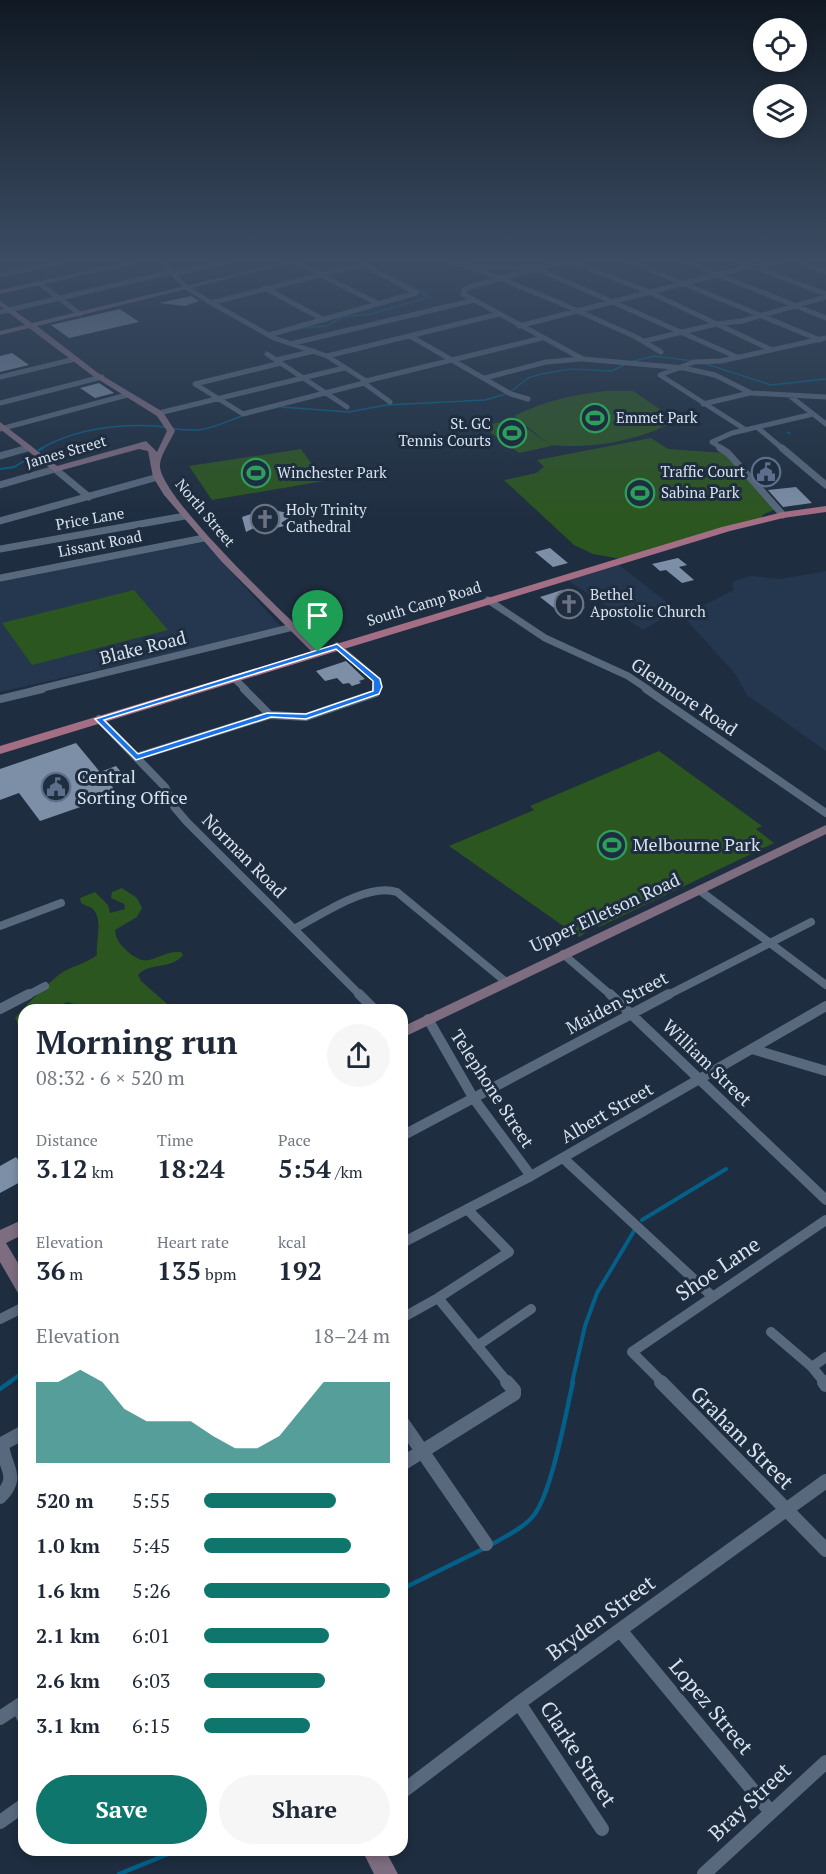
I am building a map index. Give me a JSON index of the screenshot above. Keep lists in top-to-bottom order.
{
  "streets": {
    "main road": ["South Camp Road"],
    "street": [
      "James Street",
      "North Street",
      "Price Lane",
      "Lissant Road",
      "Blake Road",
      "Glenmore Road",
      "Norman Road",
      "Upper Elletson Road",
      "Maiden Street",
      "William Street",
      "Telephone Street",
      "Albert Street",
      "Shoe Lane",
      "Graham Street",
      "Bryden Street",
      "Lopez Street",
      "Clarke Street",
      "Bray Street"
    ]
  },
  "crossings": [
    ["North Street", "Price Lane"],
    ["North Street", "Lissant Road"],
    ["North Street", "South Camp Road"],
    ["North Street", "Blake Road"],
    ["South Camp Road", "Glenmore Road"],
    ["South Camp Road", "Norman Road"],
    ["Upper Elletson Road", "William Street"],
    ["Upper Elletson Road", "Telephone Street"],
    ["Maiden Street", "William Street"],
    ["Maiden Street", "Telephone Street"],
    ["William Street", "Albert Street"],
    ["Telephone Street", "Albert Street"],
    ["Shoe Lane", "Graham Street"],
    ["Graham Street", "Bryden Street"],
    ["Bryden Street", "Lopez Street"],
    ["Bryden Street", "Clarke Street"],
    ["Lopez Street", "Bray Street"]
  ],
  "places": {
    "sports": [
      "Emmet Park",
      "St. GC Tennis Courts",
      "Winchester Park",
      "Sabina Park",
      "Melbourne Park"
    ],
    "public building": ["Traffic Court", "Central Sorting Office"],
    "church": ["Holy Trinity Cathedral", "Bethel Apostolic Church"]
  },
  "page": {
    "heading": ["Morning run", "08:32 · 6 × 520 m"],
    "stats": [
      ["Distance", "3.12 km"],
      ["Time", "18:24"],
      ["Pace", "5:54 /km"],
      ["Elevation", "36 m"],
      ["Heart rate", "135 bpm"],
      ["kcal", "192"]
    ],
    "chart": ["Elevation", "18–24 m"],
    "list": [
      {
        "name": "520 m",
        "note": "5:55"
      },
      {
        "name": "1.0 km",
        "note": "5:45"
      },
      {
        "name": "1.6 km",
        "note": "5:26"
      },
      {
        "name": "2.1 km",
        "note": "6:01"
      },
      {
        "name": "2.6 km",
        "note": "6:03"
      },
      {
        "name": "3.1 km",
        "note": "6:15"
      }
    ],
    "buttons": ["Save", "Share"]
  }
}
